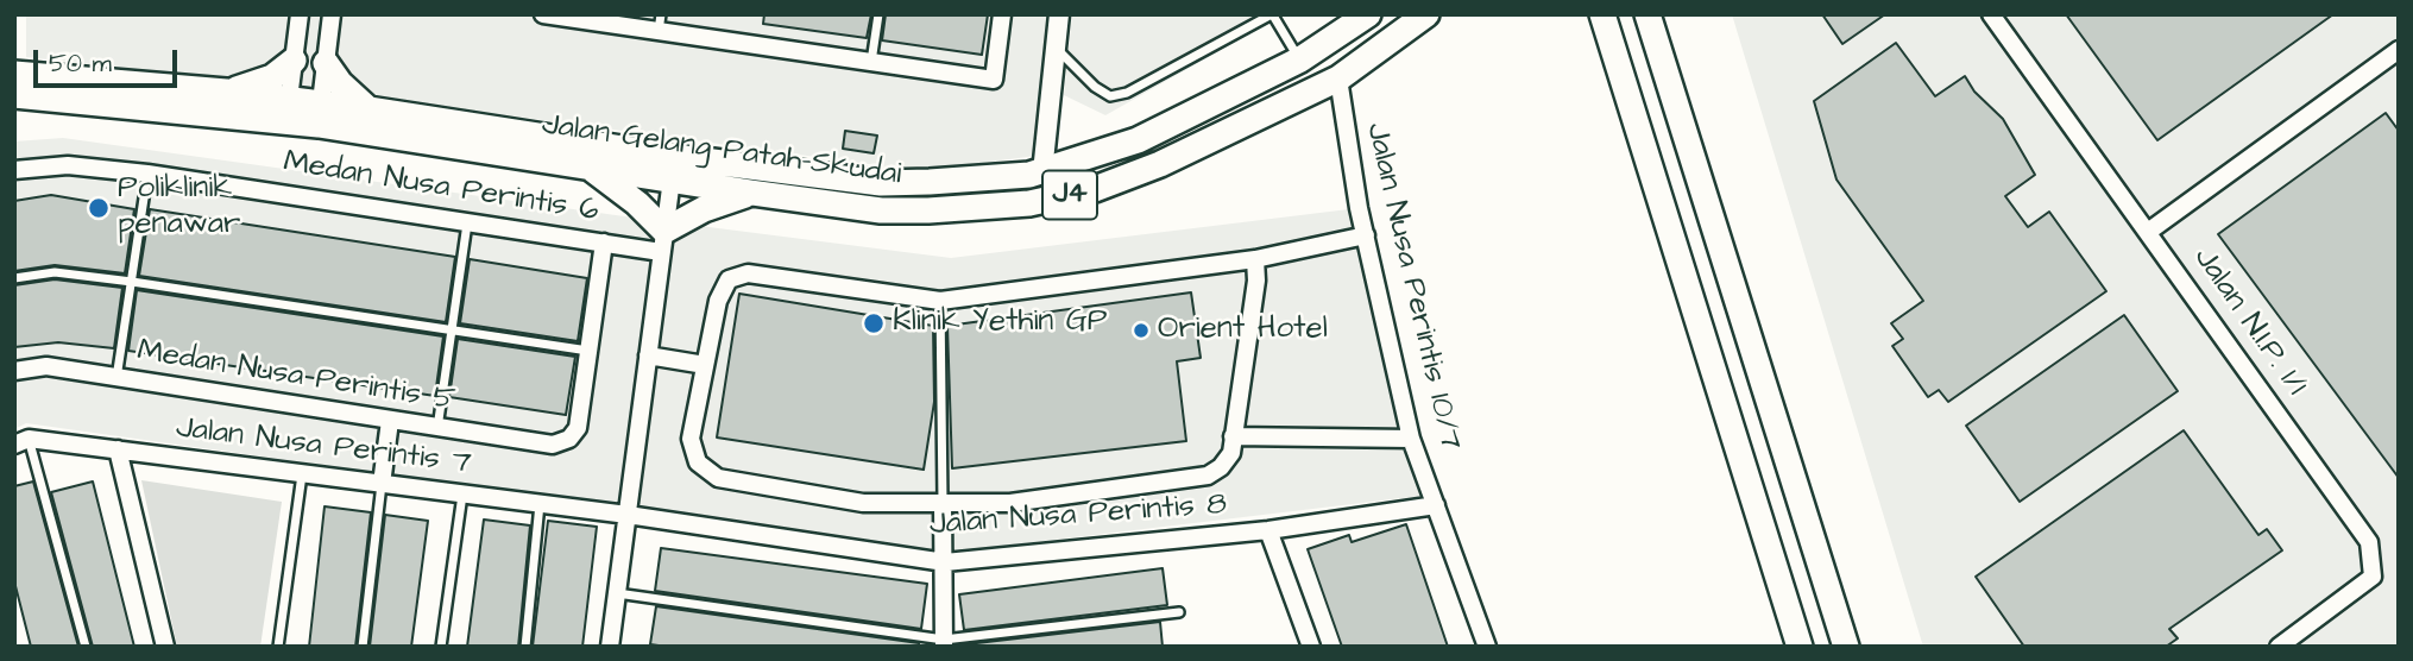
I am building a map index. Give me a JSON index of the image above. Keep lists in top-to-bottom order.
{
  "streets": {
    "main road": ["Jalan Gelang Patah-Skudai", "J4"],
    "street": [
      "Medan Nusa Perintis 6",
      "Jalan Nusa Perintis 10/7",
      "Jalan N.I.P. 1/1",
      "Medan Nusa Perintis 5",
      "Jalan Nusa Perintis 7",
      "Jalan Nusa Perintis 8"
    ]
  },
  "crossings": [
    ["Jalan Gelang Patah-Skudai", "Jalan Nusa Perintis 10/7"],
    ["Jalan Nusa Perintis 10/7", "Jalan Nusa Perintis 8"],
    ["Jalan Nusa Perintis 7", "Jalan Nusa Perintis 8"]
  ],
  "places": ["Poliklinik penawar", "Klinik Yethin GP", "Orient Hotel"],
  "scale_bar": "50 m"
}
